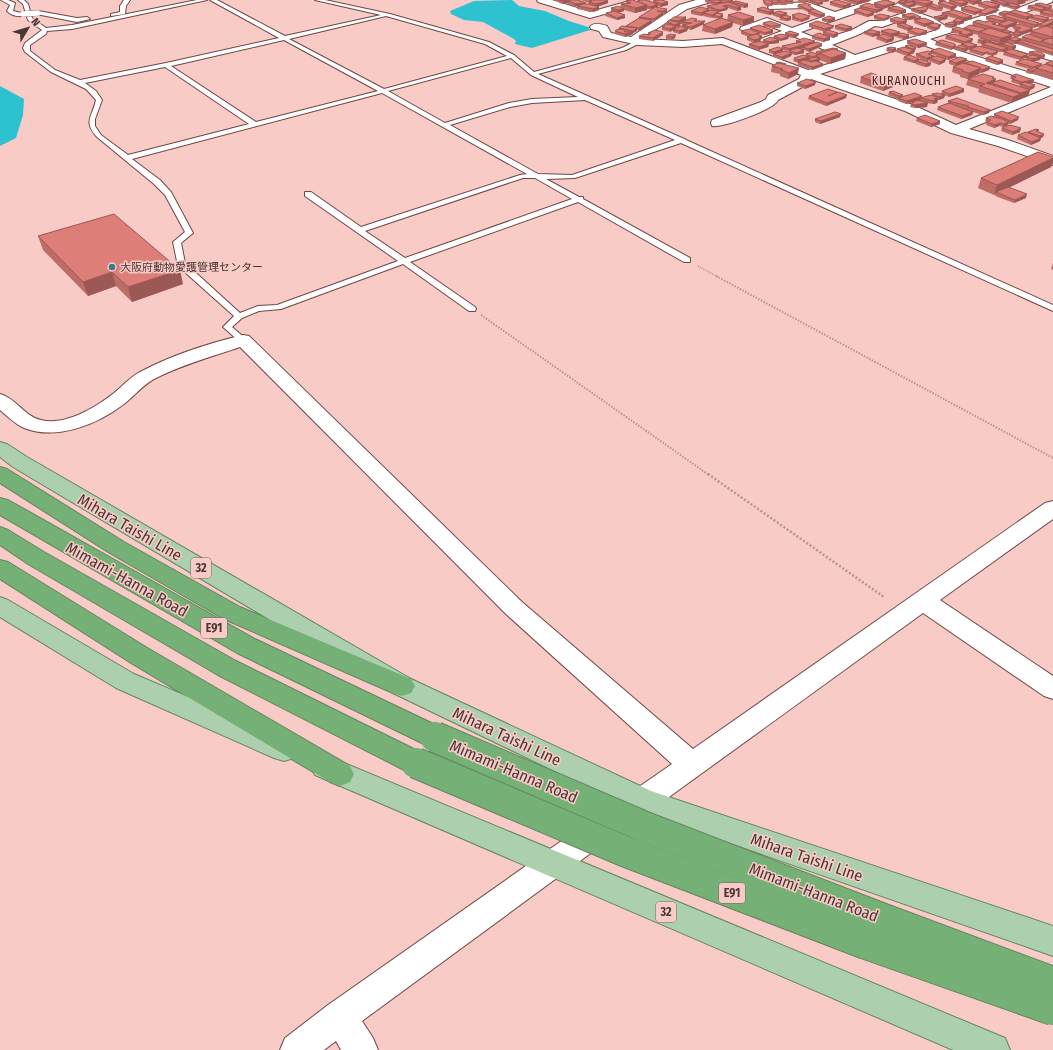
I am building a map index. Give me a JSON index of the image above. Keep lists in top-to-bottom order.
{
  "streets": {
    "highway": ["Mimami-Hanna Road", "E91"],
    "main road": ["Mihara Taishi Line", "32"]
  },
  "districts": ["KURANOUCHI"],
  "places": ["大阪府動物愛護管理センター"],
  "north": "top right"
}
